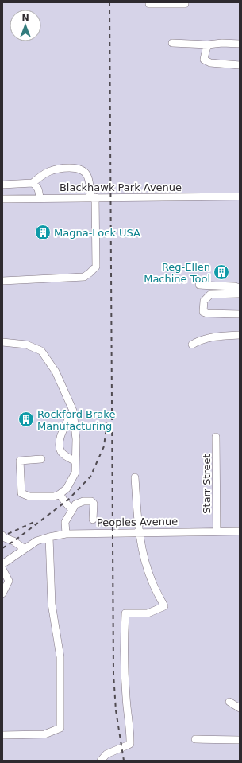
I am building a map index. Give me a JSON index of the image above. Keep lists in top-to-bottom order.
{
  "streets": {
    "street": ["Blackhawk Park Avenue", "Starr Street", "Peoples Avenue"]
  },
  "crossings": [
    ["Starr Street", "Peoples Avenue"]
  ],
  "places": {
    "building": ["Magna-Lock USA", "Reg-Ellen Machine Tool", "Rockford Brake Manufacturing"]
  },
  "north": "top"
}
